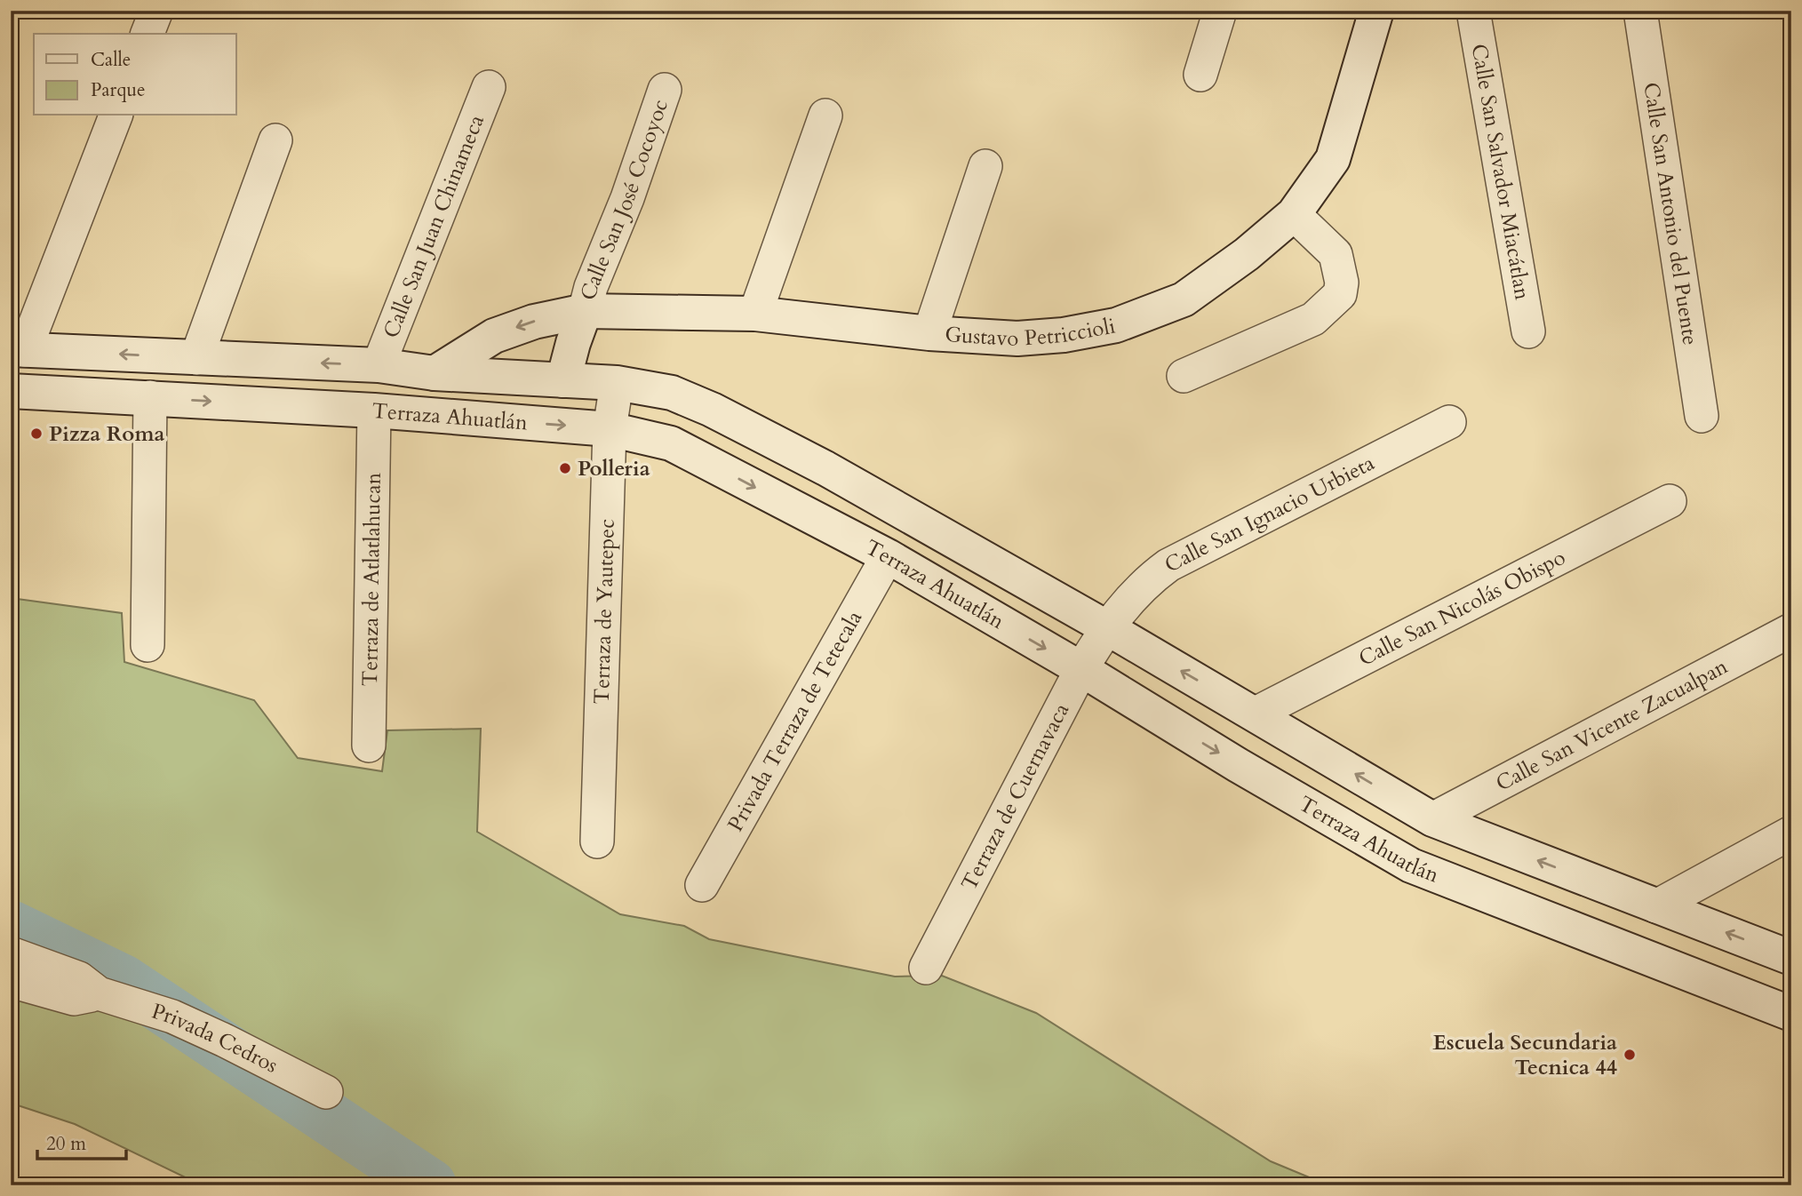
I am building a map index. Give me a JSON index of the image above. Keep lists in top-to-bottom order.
{
  "streets": {
    "street": [
      "Calle San Salvador Miacátlan",
      "Calle San José Cocoyoc",
      "Calle San Antonio del Puente",
      "Calle San Juan Chinameca",
      "Gustavo Petriccioli",
      "Terraza Ahuatlán",
      "Calle San Ignacio Urbieta",
      "Terraza de Atlatlahucan",
      "Calle San Nicolás Obispo",
      "Terraza de Yautepec",
      "Privada Terraza de Tetecala",
      "Calle San Vicente Zacualpan",
      "Terraza de Cuernavaca",
      "Privada Cedros"
    ]
  },
  "crossings": [
    ["Calle San José Cocoyoc", "Gustavo Petriccioli"],
    ["Calle San Juan Chinameca", "Terraza Ahuatlán"],
    ["Gustavo Petriccioli", "Terraza Ahuatlán"],
    ["Terraza Ahuatlán", "Calle San Ignacio Urbieta"],
    ["Terraza Ahuatlán", "Terraza de Atlatlahucan"],
    ["Terraza Ahuatlán", "Calle San Nicolás Obispo"],
    ["Terraza Ahuatlán", "Terraza de Yautepec"],
    ["Terraza Ahuatlán", "Privada Terraza de Tetecala"],
    ["Terraza Ahuatlán", "Calle San Vicente Zacualpan"],
    ["Terraza Ahuatlán", "Terraza de Cuernavaca"],
    ["Calle San Ignacio Urbieta", "Terraza de Cuernavaca"]
  ],
  "places": ["Pizza Roma", "Polleria", "Escuela Secundaria Tecnica 44"],
  "legend": ["Calle", "Parque"],
  "scale_bar": "20 m"
}
